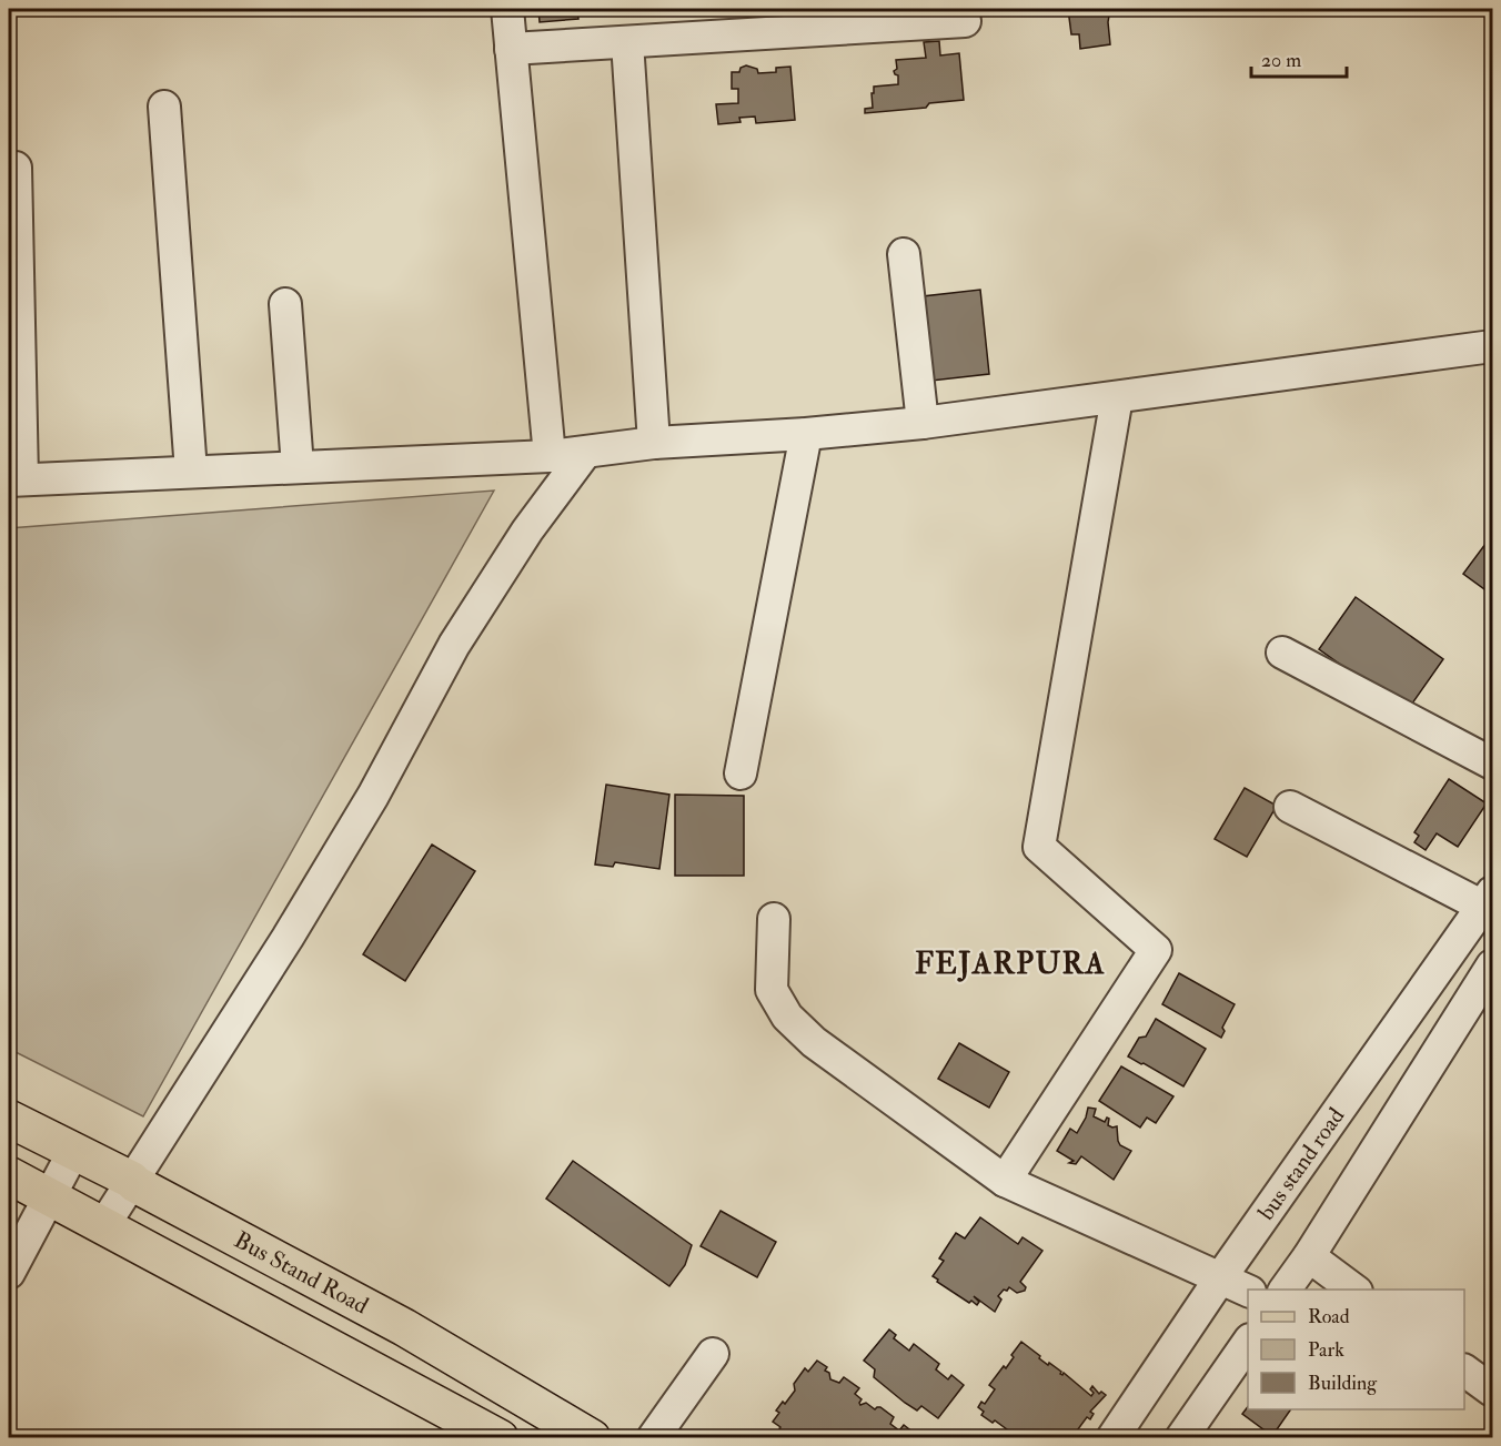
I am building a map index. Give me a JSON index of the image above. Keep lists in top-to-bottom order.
{
  "streets": {
    "main road": ["Bus Stand Road"],
    "street": ["bus stand road"]
  },
  "districts": ["FEJARPURA"],
  "legend": ["Road", "Park", "Building"],
  "scale_bar": "20 m"
}
